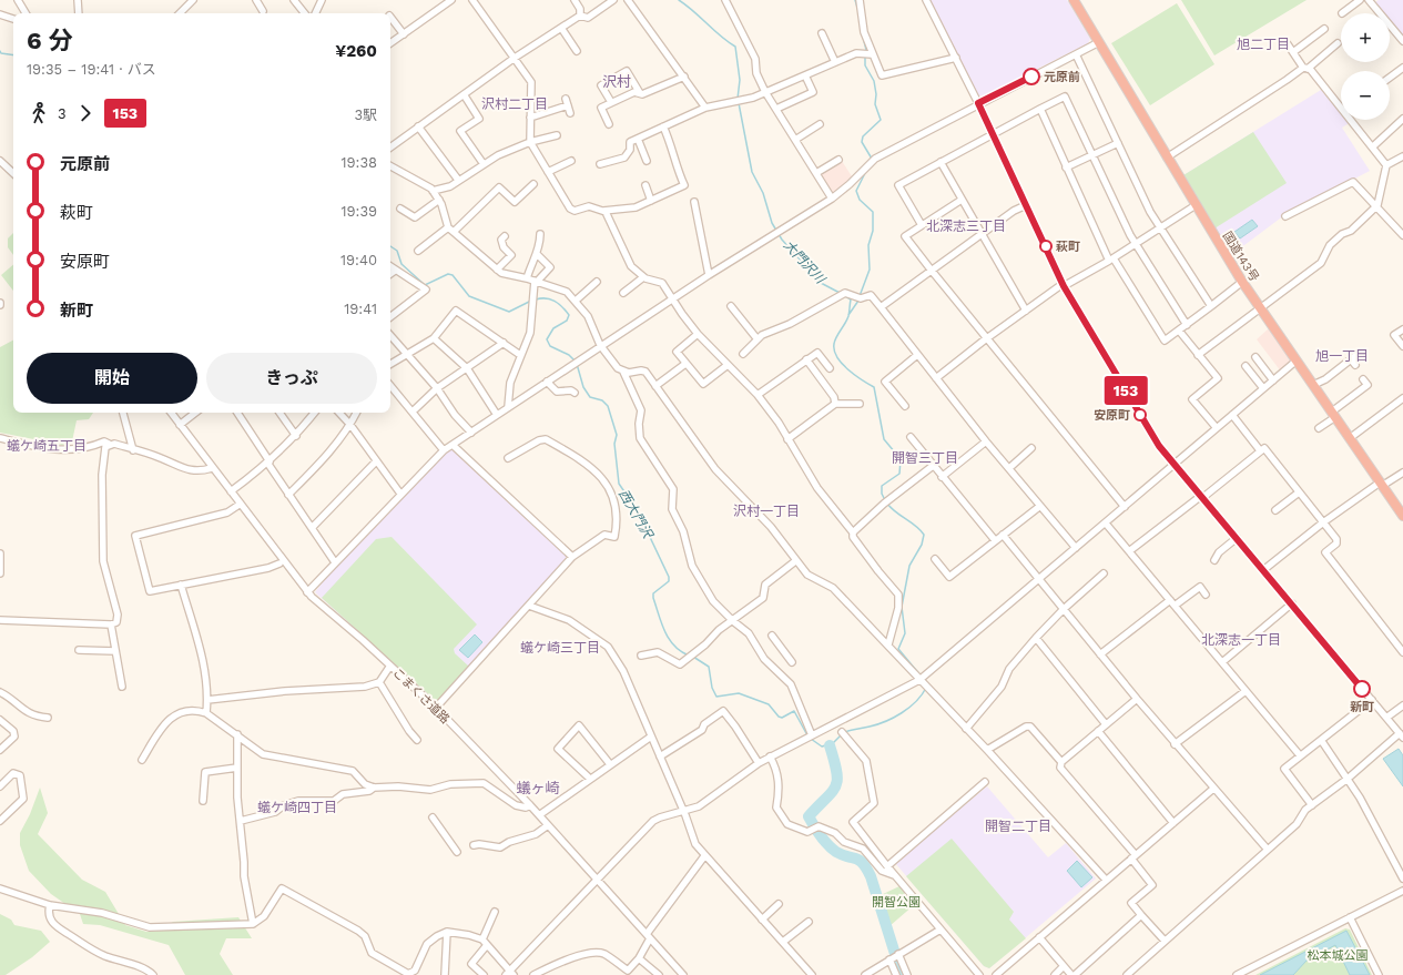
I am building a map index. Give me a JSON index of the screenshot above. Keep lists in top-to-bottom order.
{
  "streets": {
    "highway": ["国道143号"],
    "street": ["こまくさ道路"]
  },
  "districts": [
    "旭二丁目",
    "沢村",
    "沢村二丁目",
    "北深志三丁目",
    "旭一丁目",
    "蟻ケ崎五丁目",
    "開智三丁目",
    "沢村一丁目",
    "北深志一丁目",
    "蟻ケ崎三丁目",
    "蟻ヶ崎",
    "蟻ケ崎四丁目",
    "開智二丁目"
  ],
  "water": ["大門沢川", "西大門沢"],
  "parks": ["開智公園", "松本城公園"],
  "places": [
    "元原前",
    "萩町",
    "安原町",
    "新町"
  ],
  "lines": ["bus line 153"],
  "page": {
    "on_map": "153",
    "map_buttons": ["+", "−"],
    "heading": ["6 分", "19:35 – 19:41 · バス", "¥260"],
    "legs": ["3", "153", "3駅"],
    "list": [
      {
        "name": "元原前",
        "value": "19:38"
      },
      {
        "name": "萩町",
        "value": "19:39"
      },
      {
        "name": "安原町",
        "value": "19:40"
      },
      {
        "name": "新町",
        "value": "19:41"
      }
    ],
    "buttons": ["開始", "きっぷ"]
  }
}
